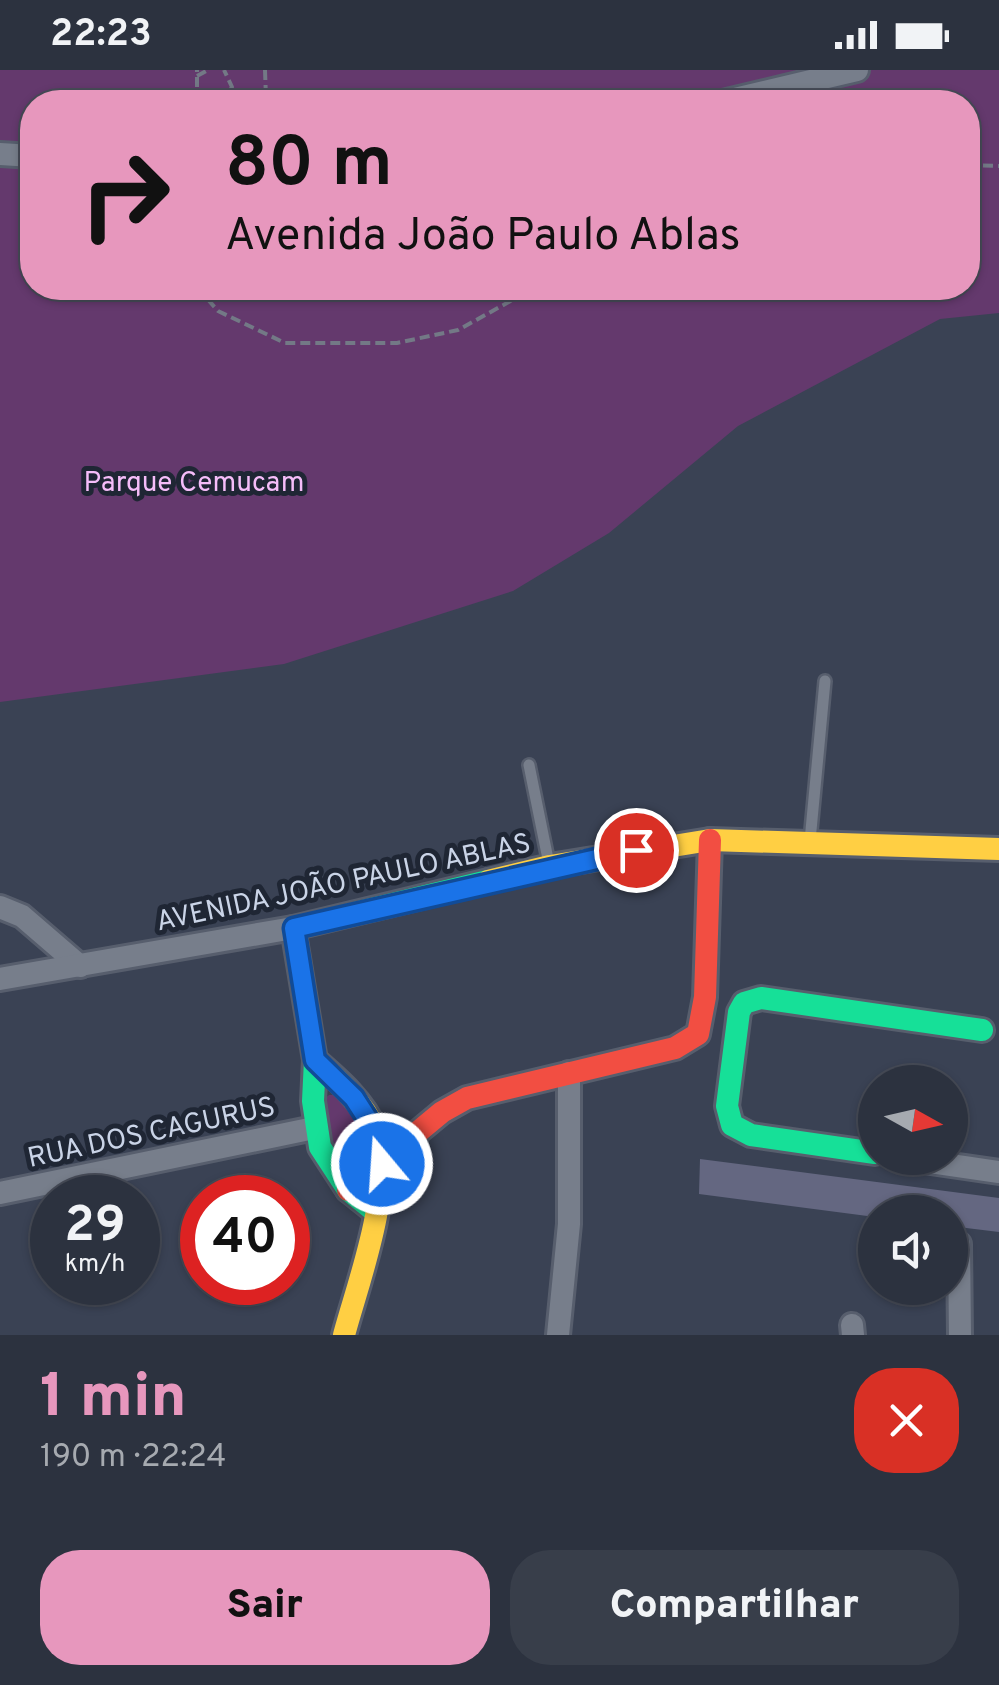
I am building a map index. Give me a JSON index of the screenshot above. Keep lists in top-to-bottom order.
{
  "streets": {
    "street": ["AVENIDA JOÃO PAULO ABLAS", "RUA DOS CAGURUS"]
  },
  "parks": ["Parque Cemucam"],
  "north": "right",
  "page": {
    "status": "22:23",
    "turn": ["80 m", "Avenida João Paulo Ablas"],
    "speed": "29 km/h",
    "limit": "40",
    "heading": ["1 min", "190 m · 22:24"],
    "buttons": ["Sair", "Compartilhar"]
  }
}
